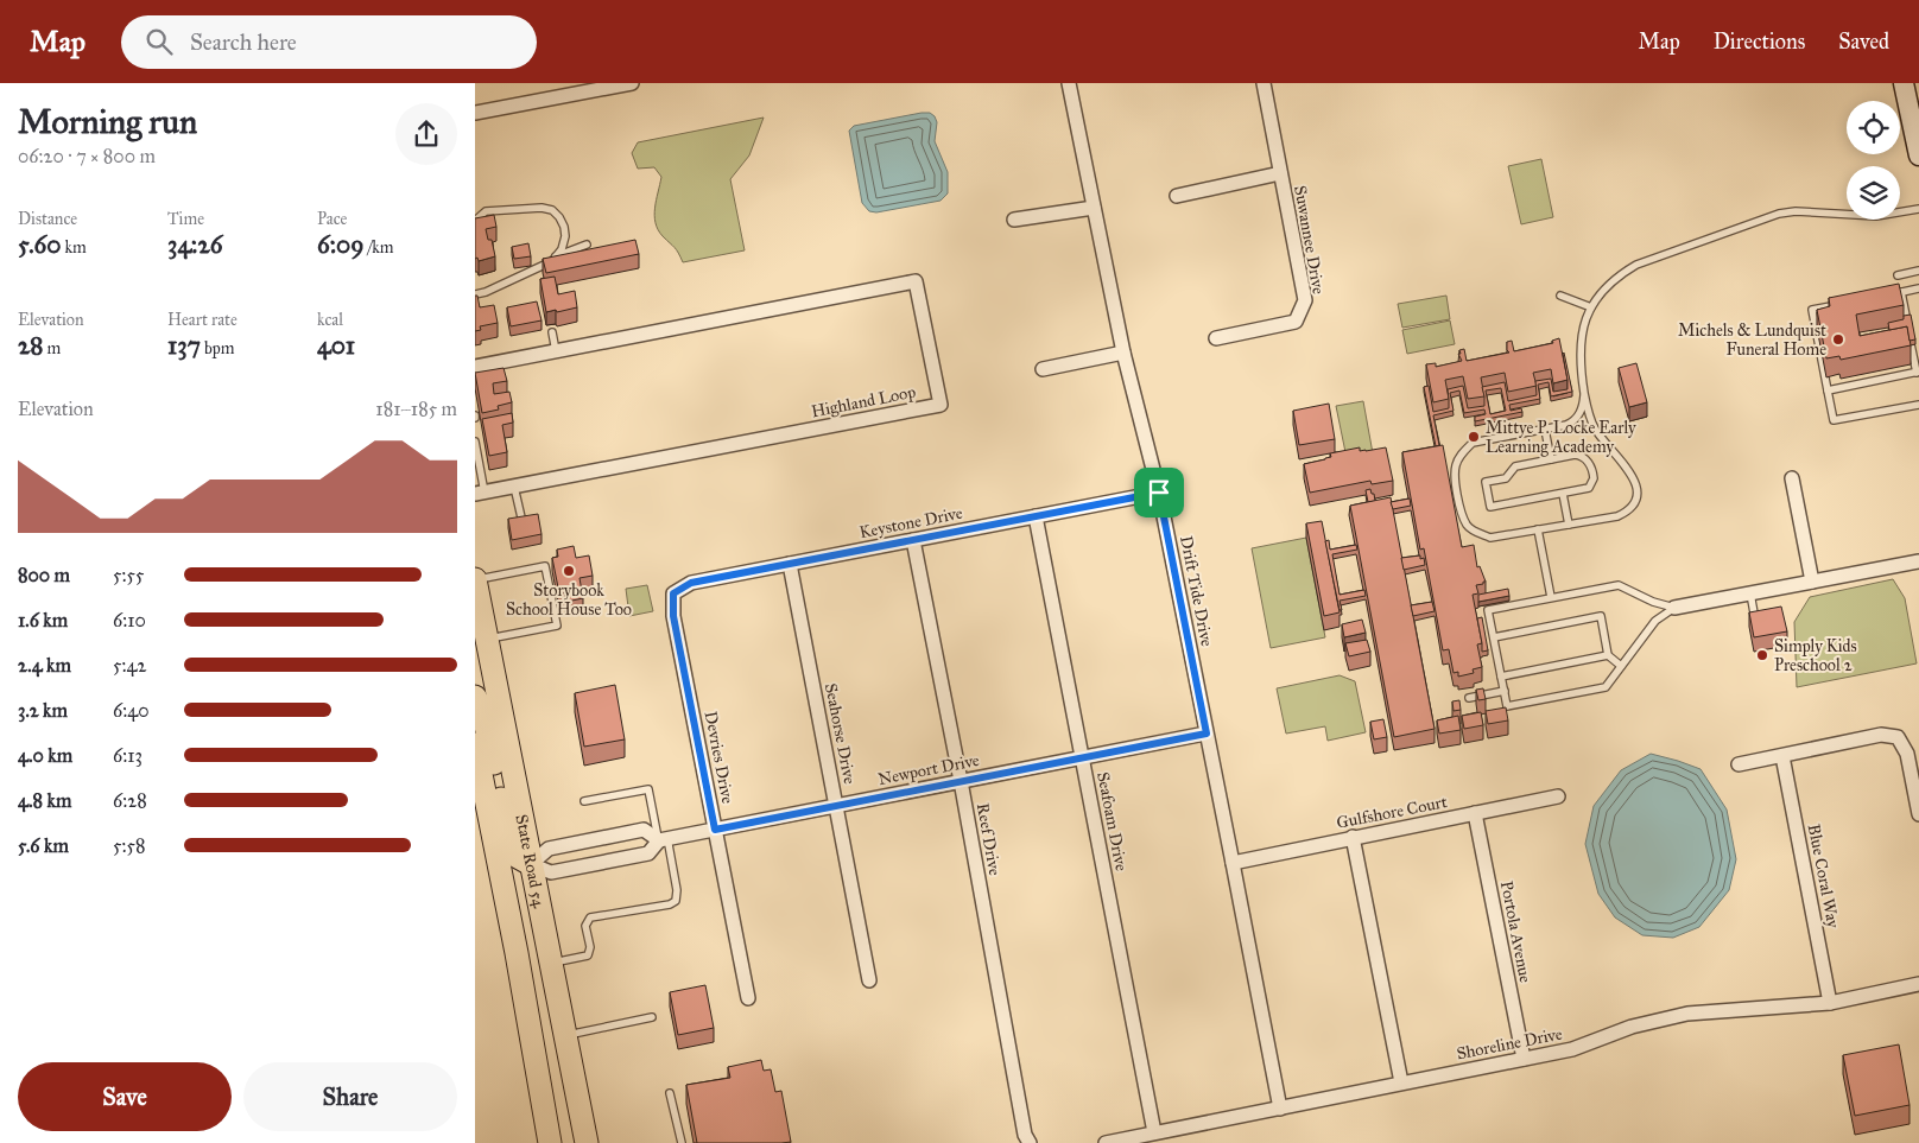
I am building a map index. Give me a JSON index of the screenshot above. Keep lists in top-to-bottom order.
{
  "streets": {
    "main road": ["State Road 54"],
    "street": [
      "Suwannee Drive",
      "Highland Loop",
      "Keystone Drive",
      "Drift Tide Drive",
      "Seahorse Drive",
      "Devries Drive",
      "Newport Drive",
      "Gulfshore Court",
      "Seafoam Drive",
      "Reef Drive",
      "Blue Coral Way",
      "Portola Avenue",
      "Shoreline Drive"
    ]
  },
  "crossings": [
    ["Keystone Drive", "Drift Tide Drive"],
    ["Keystone Drive", "Seahorse Drive"],
    ["Keystone Drive", "Devries Drive"],
    ["Keystone Drive", "Seafoam Drive"],
    ["Keystone Drive", "Reef Drive"],
    ["Drift Tide Drive", "Newport Drive"],
    ["Drift Tide Drive", "Gulfshore Court"],
    ["Drift Tide Drive", "Shoreline Drive"],
    ["Seahorse Drive", "Newport Drive"],
    ["Devries Drive", "Newport Drive"],
    ["Newport Drive", "Seafoam Drive"],
    ["Newport Drive", "Reef Drive"],
    ["Newport Drive", "State Road 54"],
    ["Gulfshore Court", "Portola Avenue"],
    ["Seafoam Drive", "Shoreline Drive"],
    ["Blue Coral Way", "Shoreline Drive"],
    ["Portola Avenue", "Shoreline Drive"]
  ],
  "places": [
    "Michels & Lundquist Funeral Home",
    "Mittye P. Locke Early Learning Academy",
    "Storybook School House Too",
    "Simply Kids Preschool 2"
  ],
  "page": {
    "header": "Map",
    "search": "Search here",
    "nav": ["Map", "Directions", "Saved"],
    "heading": ["Morning run", "06:20 · 7 × 800 m"],
    "stats": [
      ["Distance", "5.60 km"],
      ["Time", "34:26"],
      ["Pace", "6:09 /km"],
      ["Elevation", "28 m"],
      ["Heart rate", "137 bpm"],
      ["kcal", "401"]
    ],
    "chart": ["Elevation", "181–185 m"],
    "list": [
      {
        "name": "800 m",
        "note": "5:55"
      },
      {
        "name": "1.6 km",
        "note": "6:10"
      },
      {
        "name": "2.4 km",
        "note": "5:42"
      },
      {
        "name": "3.2 km",
        "note": "6:40"
      },
      {
        "name": "4.0 km",
        "note": "6:13"
      },
      {
        "name": "4.8 km",
        "note": "6:28"
      },
      {
        "name": "5.6 km",
        "note": "5:58"
      }
    ],
    "buttons": ["Save", "Share"]
  }
}
